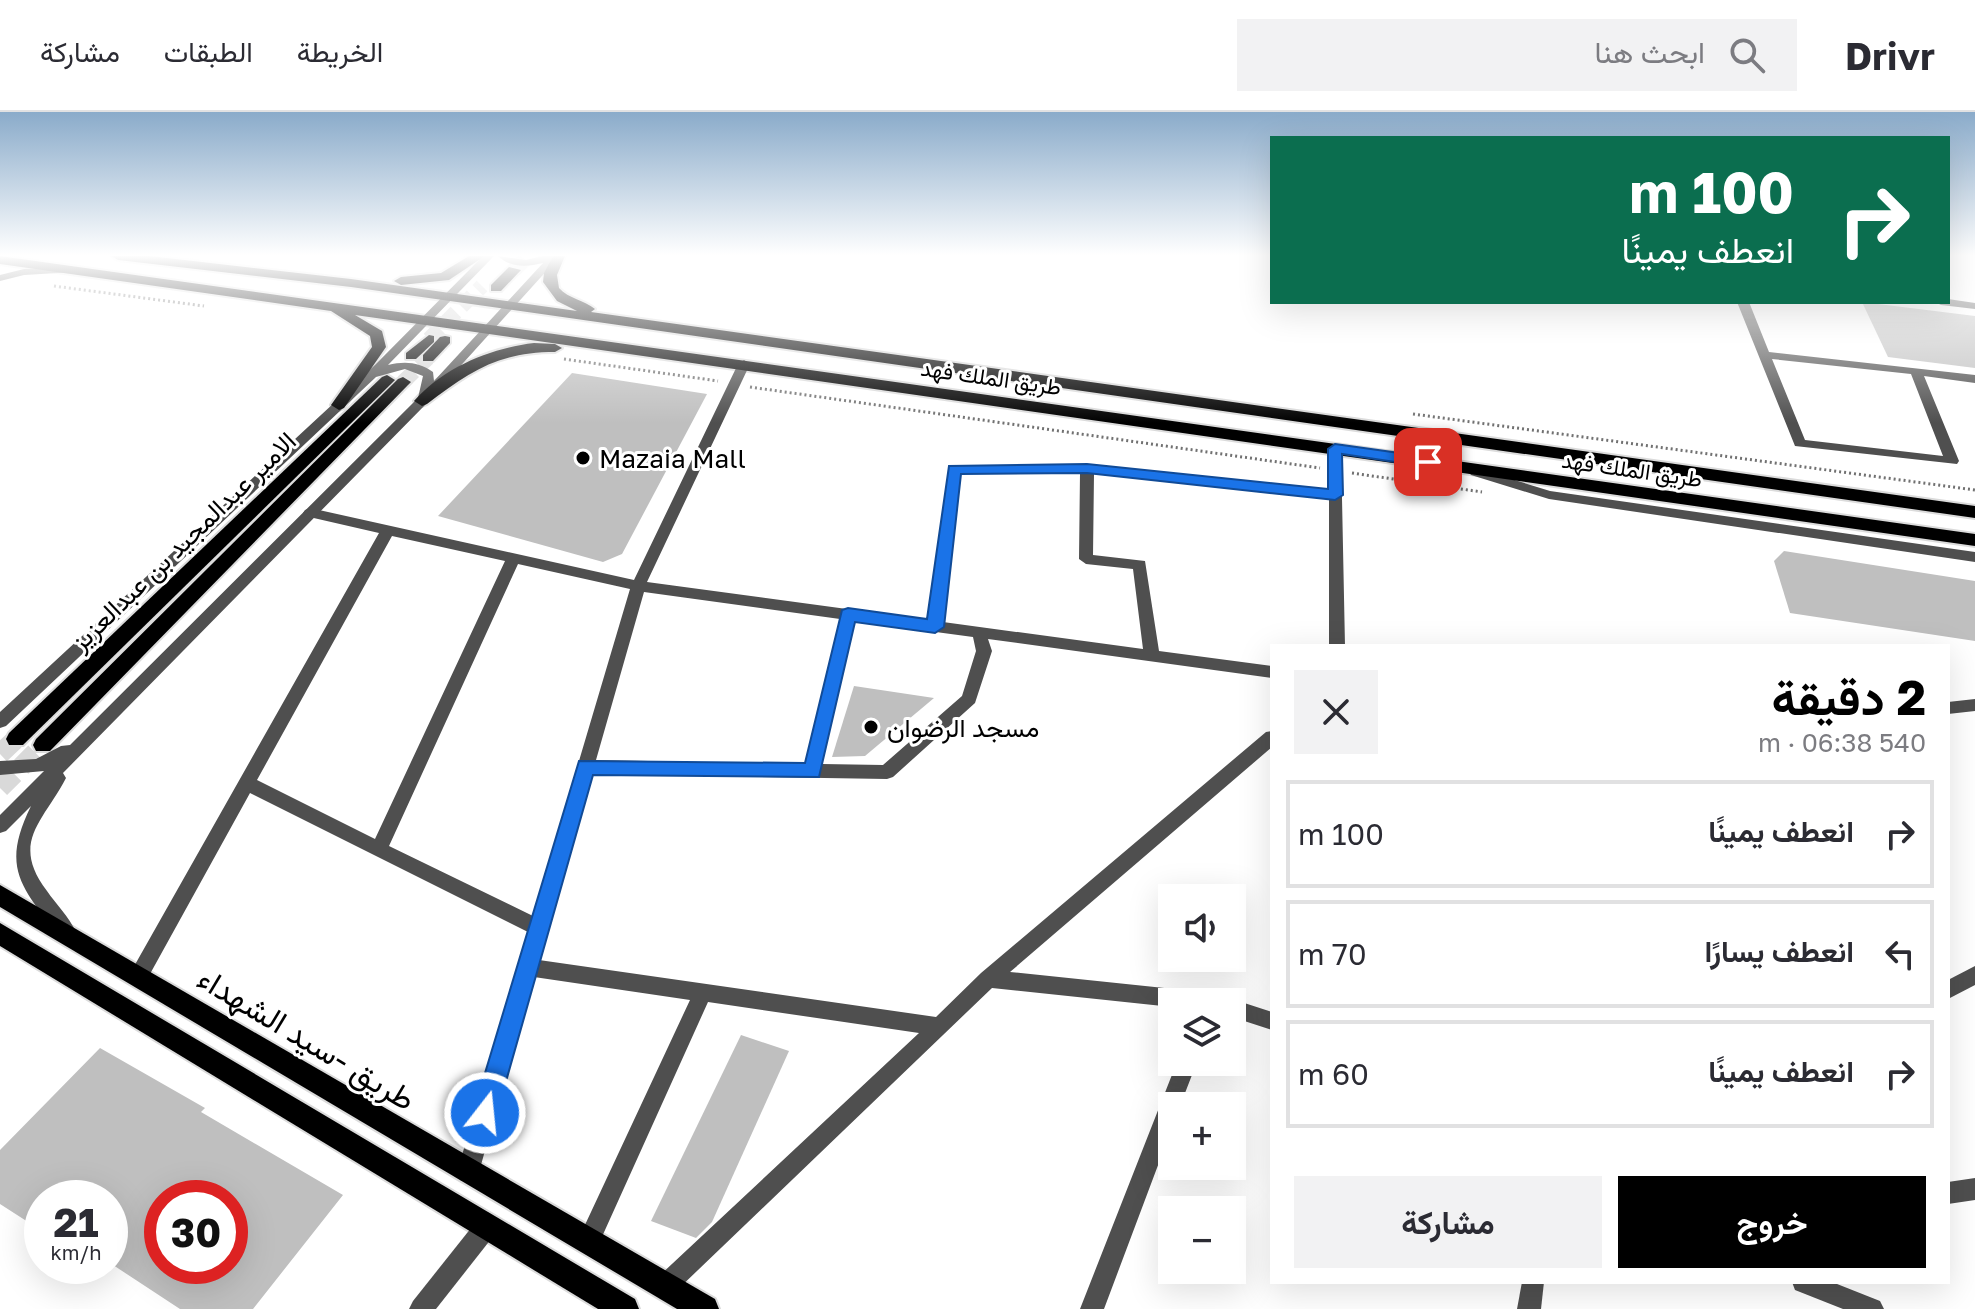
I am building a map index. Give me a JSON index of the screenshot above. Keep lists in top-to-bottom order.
{
  "streets": {
    "main road": ["طريق الملك فهد", "الامير عبدالمجيد بن عبدالعزيز", "طريق -سيد الشهداء"]
  },
  "places": ["Mazaia Mall", "مسجد الرضوان"],
  "page": {
    "header": "Drivr",
    "search": "ابحث هنا",
    "nav": ["الخريطة", "الطبقات", "مشاركة"],
    "turn": ["100 m", "انعطف يمينًا"],
    "heading": ["2 دقيقة", "540 m · 06:38"],
    "list": [
      {
        "name": "انعطف يمينًا",
        "value": "100 m"
      },
      {
        "name": "انعطف يسارًا",
        "value": "70 m"
      },
      {
        "name": "انعطف يمينًا",
        "value": "60 m"
      }
    ],
    "map_buttons": ["+", "−"],
    "buttons": ["خروج", "مشاركة"],
    "speed": "21 km/h",
    "limit": "30"
  }
}
